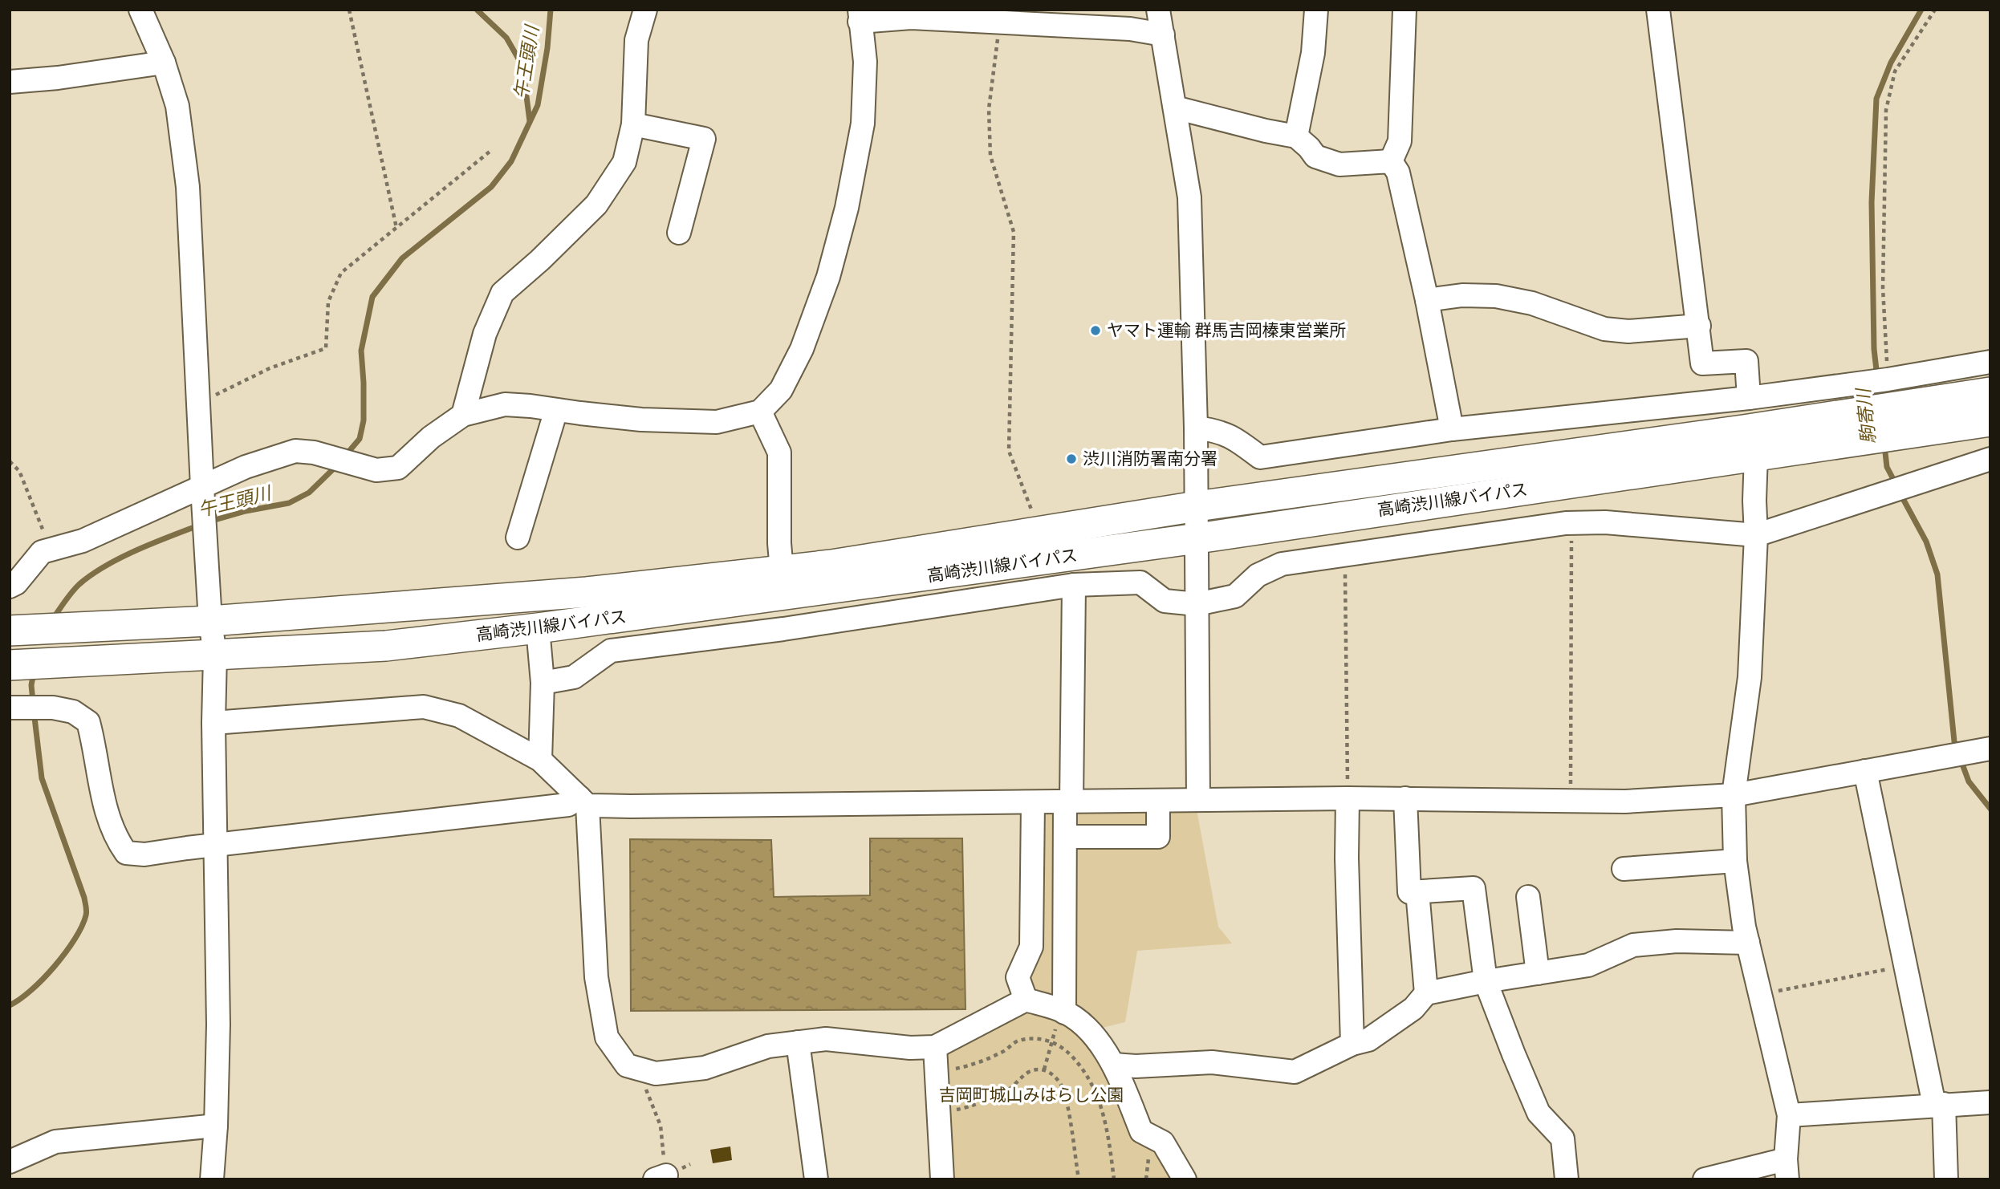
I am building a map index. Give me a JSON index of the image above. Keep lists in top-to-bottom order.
{
  "streets": {
    "main road": ["高崎渋川線バイパス"]
  },
  "water": ["午王頭川", "駒寄川"],
  "parks": ["吉岡町城山みはらし公園"],
  "places": ["ヤマト運輸 群馬吉岡榛東営業所", "渋川消防署南分署"]
}
